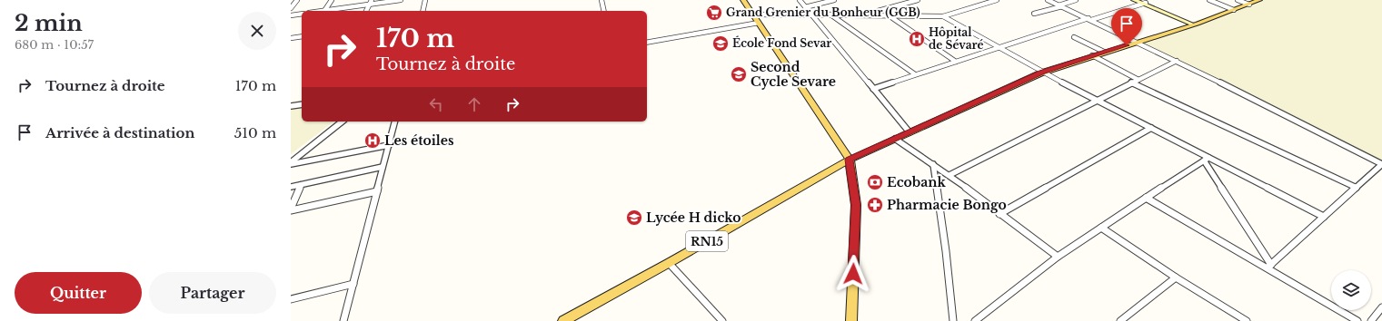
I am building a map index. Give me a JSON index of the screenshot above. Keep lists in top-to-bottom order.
{
  "streets": {
    "main road": ["RN15"]
  },
  "places": {
    "supermarket": ["Grand Grenier du Bonheur (GGB)"],
    "hospital": ["Hôpital de Sévaré", "Les étoiles"],
    "school or university": ["École Fond Sevar", "Second Cycle Sevare", "Lycée H dicko"],
    "bank": ["Ecobank"],
    "pharmacy": ["Pharmacie Bongo"]
  },
  "page": {
    "heading": ["2 min", "680 m · 10:57"],
    "turn": ["170 m", "Tournez à droite"],
    "list": [
      {
        "name": "Tournez à droite",
        "value": "170 m"
      },
      {
        "name": "Arrivée à destination",
        "value": "510 m"
      }
    ],
    "buttons": ["Quitter", "Partager"]
  }
}
